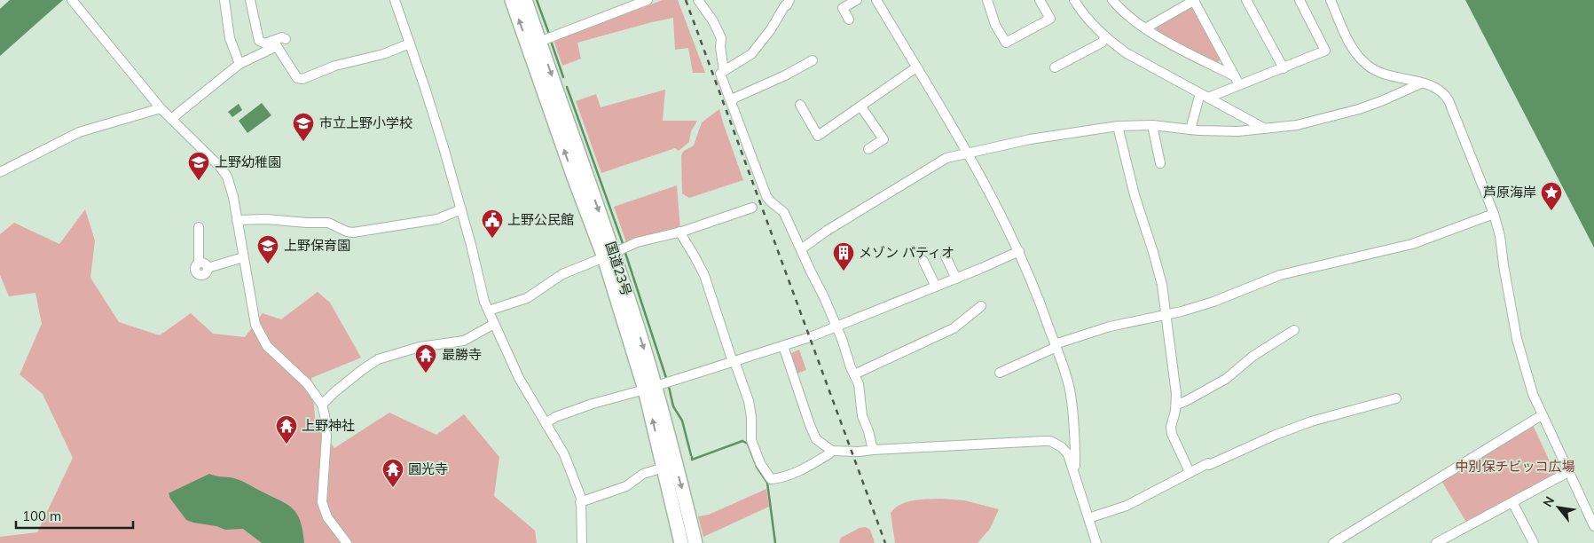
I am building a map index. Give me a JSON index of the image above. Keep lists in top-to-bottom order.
{
  "streets": {
    "highway": ["国道23号"]
  },
  "parks": ["中別保チビッコ広場"],
  "places": {
    "school or university": ["市立上野小学校", "上野幼稚園", "上野保育園"],
    "place": ["芦原海岸"],
    "public building": ["上野公民館"],
    "building": ["メゾン パティオ"],
    "temple": ["最勝寺", "上野神社", "圓光寺"]
  },
  "scale_bar": "100 m",
  "north": "top left"
}
